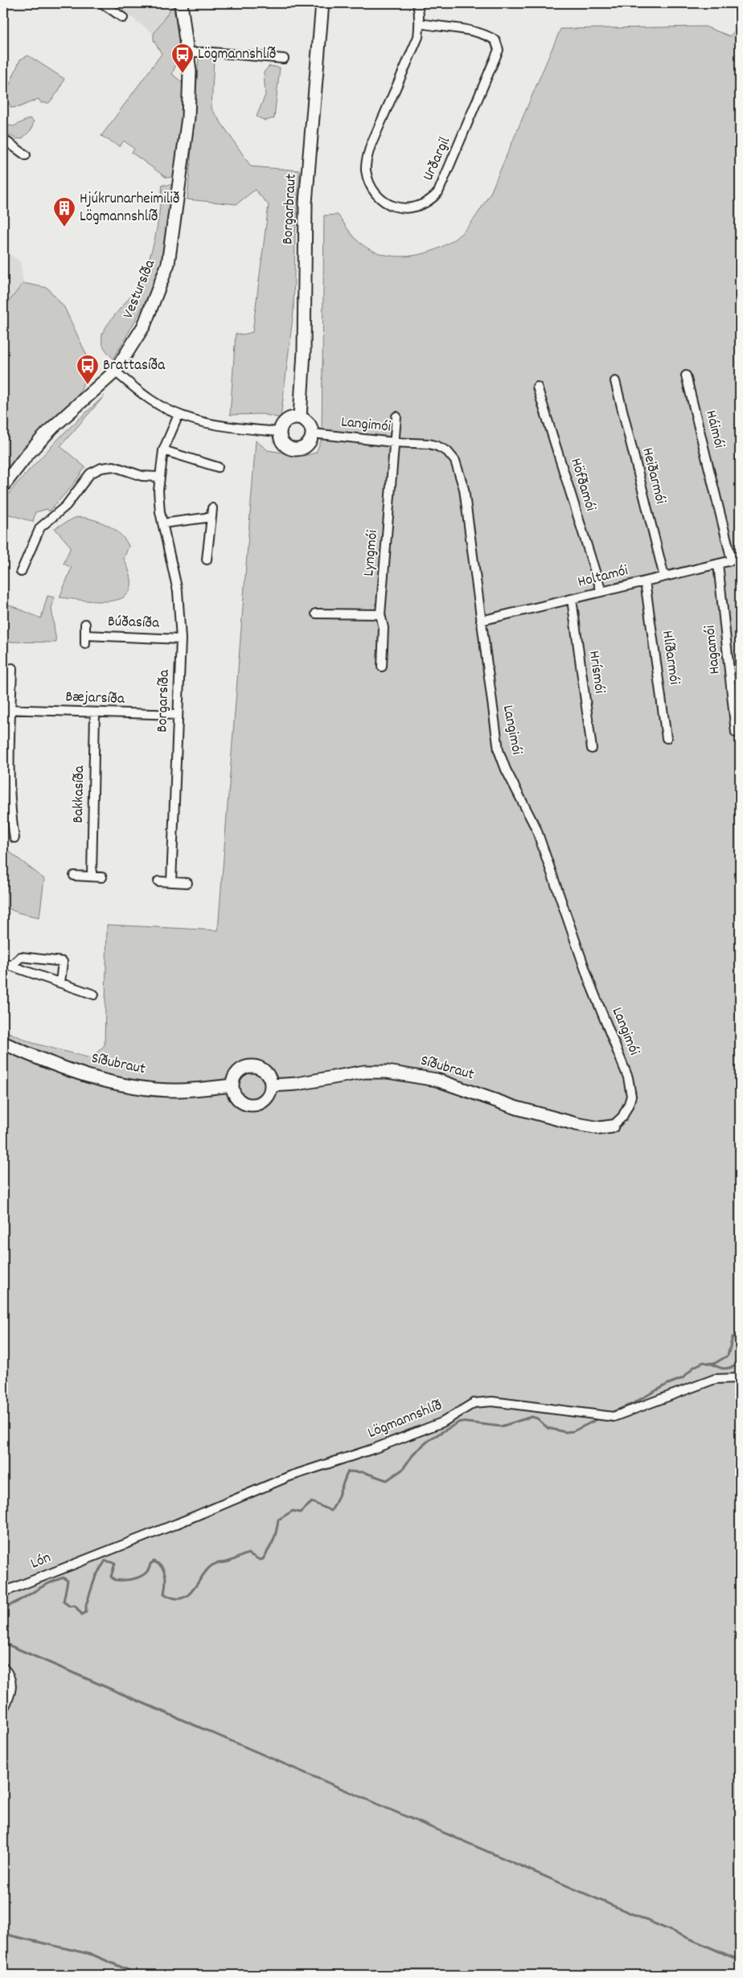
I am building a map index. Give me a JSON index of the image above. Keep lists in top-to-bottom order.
{
  "streets": {
    "street": [
      "Urðargil",
      "Borgarbraut",
      "Vestursíða",
      "Langimói",
      "Háimói",
      "Heiðarmói",
      "Höfðamói",
      "Lyngmói",
      "Holtamói",
      "Búðasíða",
      "Hagamói",
      "Hlíðarmói",
      "Hrísmói",
      "Bæjarsíða",
      "Borgarsíða",
      "Bakkasíða",
      "Síðubraut",
      "Lögmannshlíð",
      "Lón"
    ]
  },
  "crossings": [
    ["Borgarbraut", "Langimói"],
    ["Langimói", "Lyngmói"],
    ["Langimói", "Holtamói"],
    ["Langimói", "Síðubraut"],
    ["Háimói", "Holtamói"],
    ["Heiðarmói", "Holtamói"],
    ["Höfðamói", "Holtamói"],
    ["Holtamói", "Hagamói"],
    ["Holtamói", "Hlíðarmói"],
    ["Holtamói", "Hrísmói"],
    ["Búðasíða", "Borgarsíða"],
    ["Bæjarsíða", "Borgarsíða"],
    ["Bæjarsíða", "Bakkasíða"],
    ["Lögmannshlíð", "Lón"]
  ],
  "places": {
    "bus stop": ["Lögmannshlíð", "Brattasíða"],
    "building": ["Hjúkrunarheimilið Lögmannshlíð"]
  }
}
